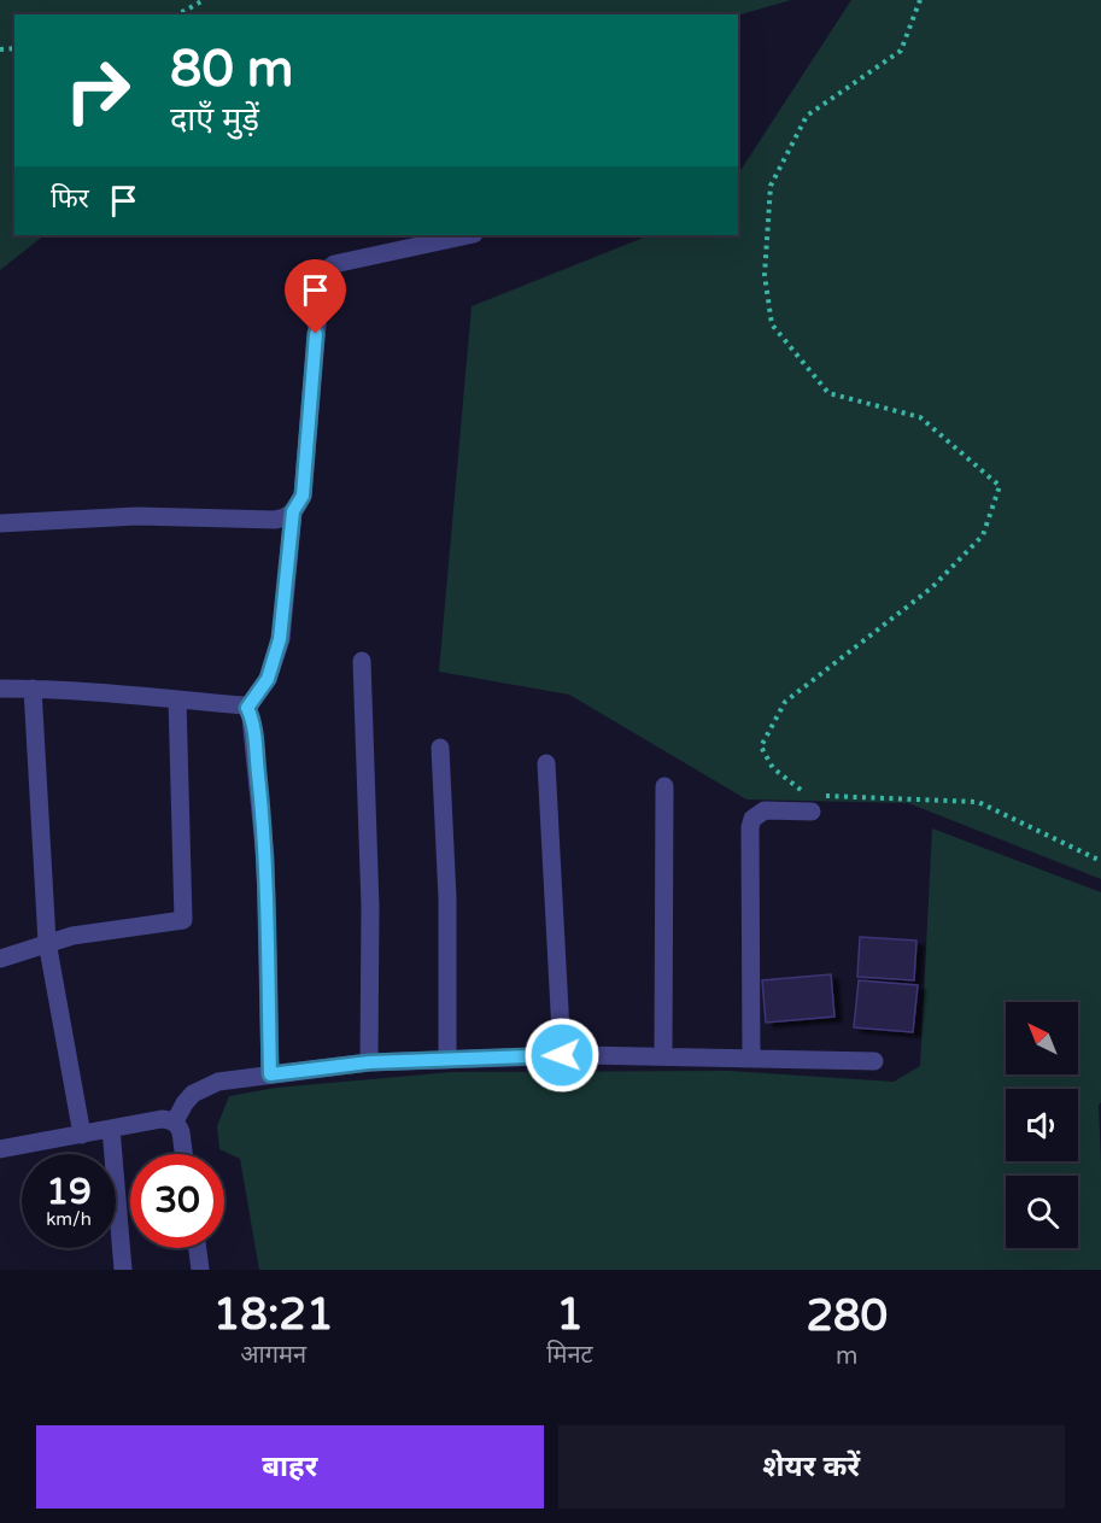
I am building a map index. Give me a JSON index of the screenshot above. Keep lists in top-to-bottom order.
{
  "north": "top left",
  "page": {
    "turn": ["80 m", "दाएँ मुड़ें"],
    "then": "फिर",
    "speed": "19 km/h",
    "limit": "30",
    "eta": [
      "18:21",
      "आगमन",
      "1",
      "मिनट",
      "280",
      "m"
    ],
    "buttons": ["बाहर", "शेयर करें"]
  }
}
